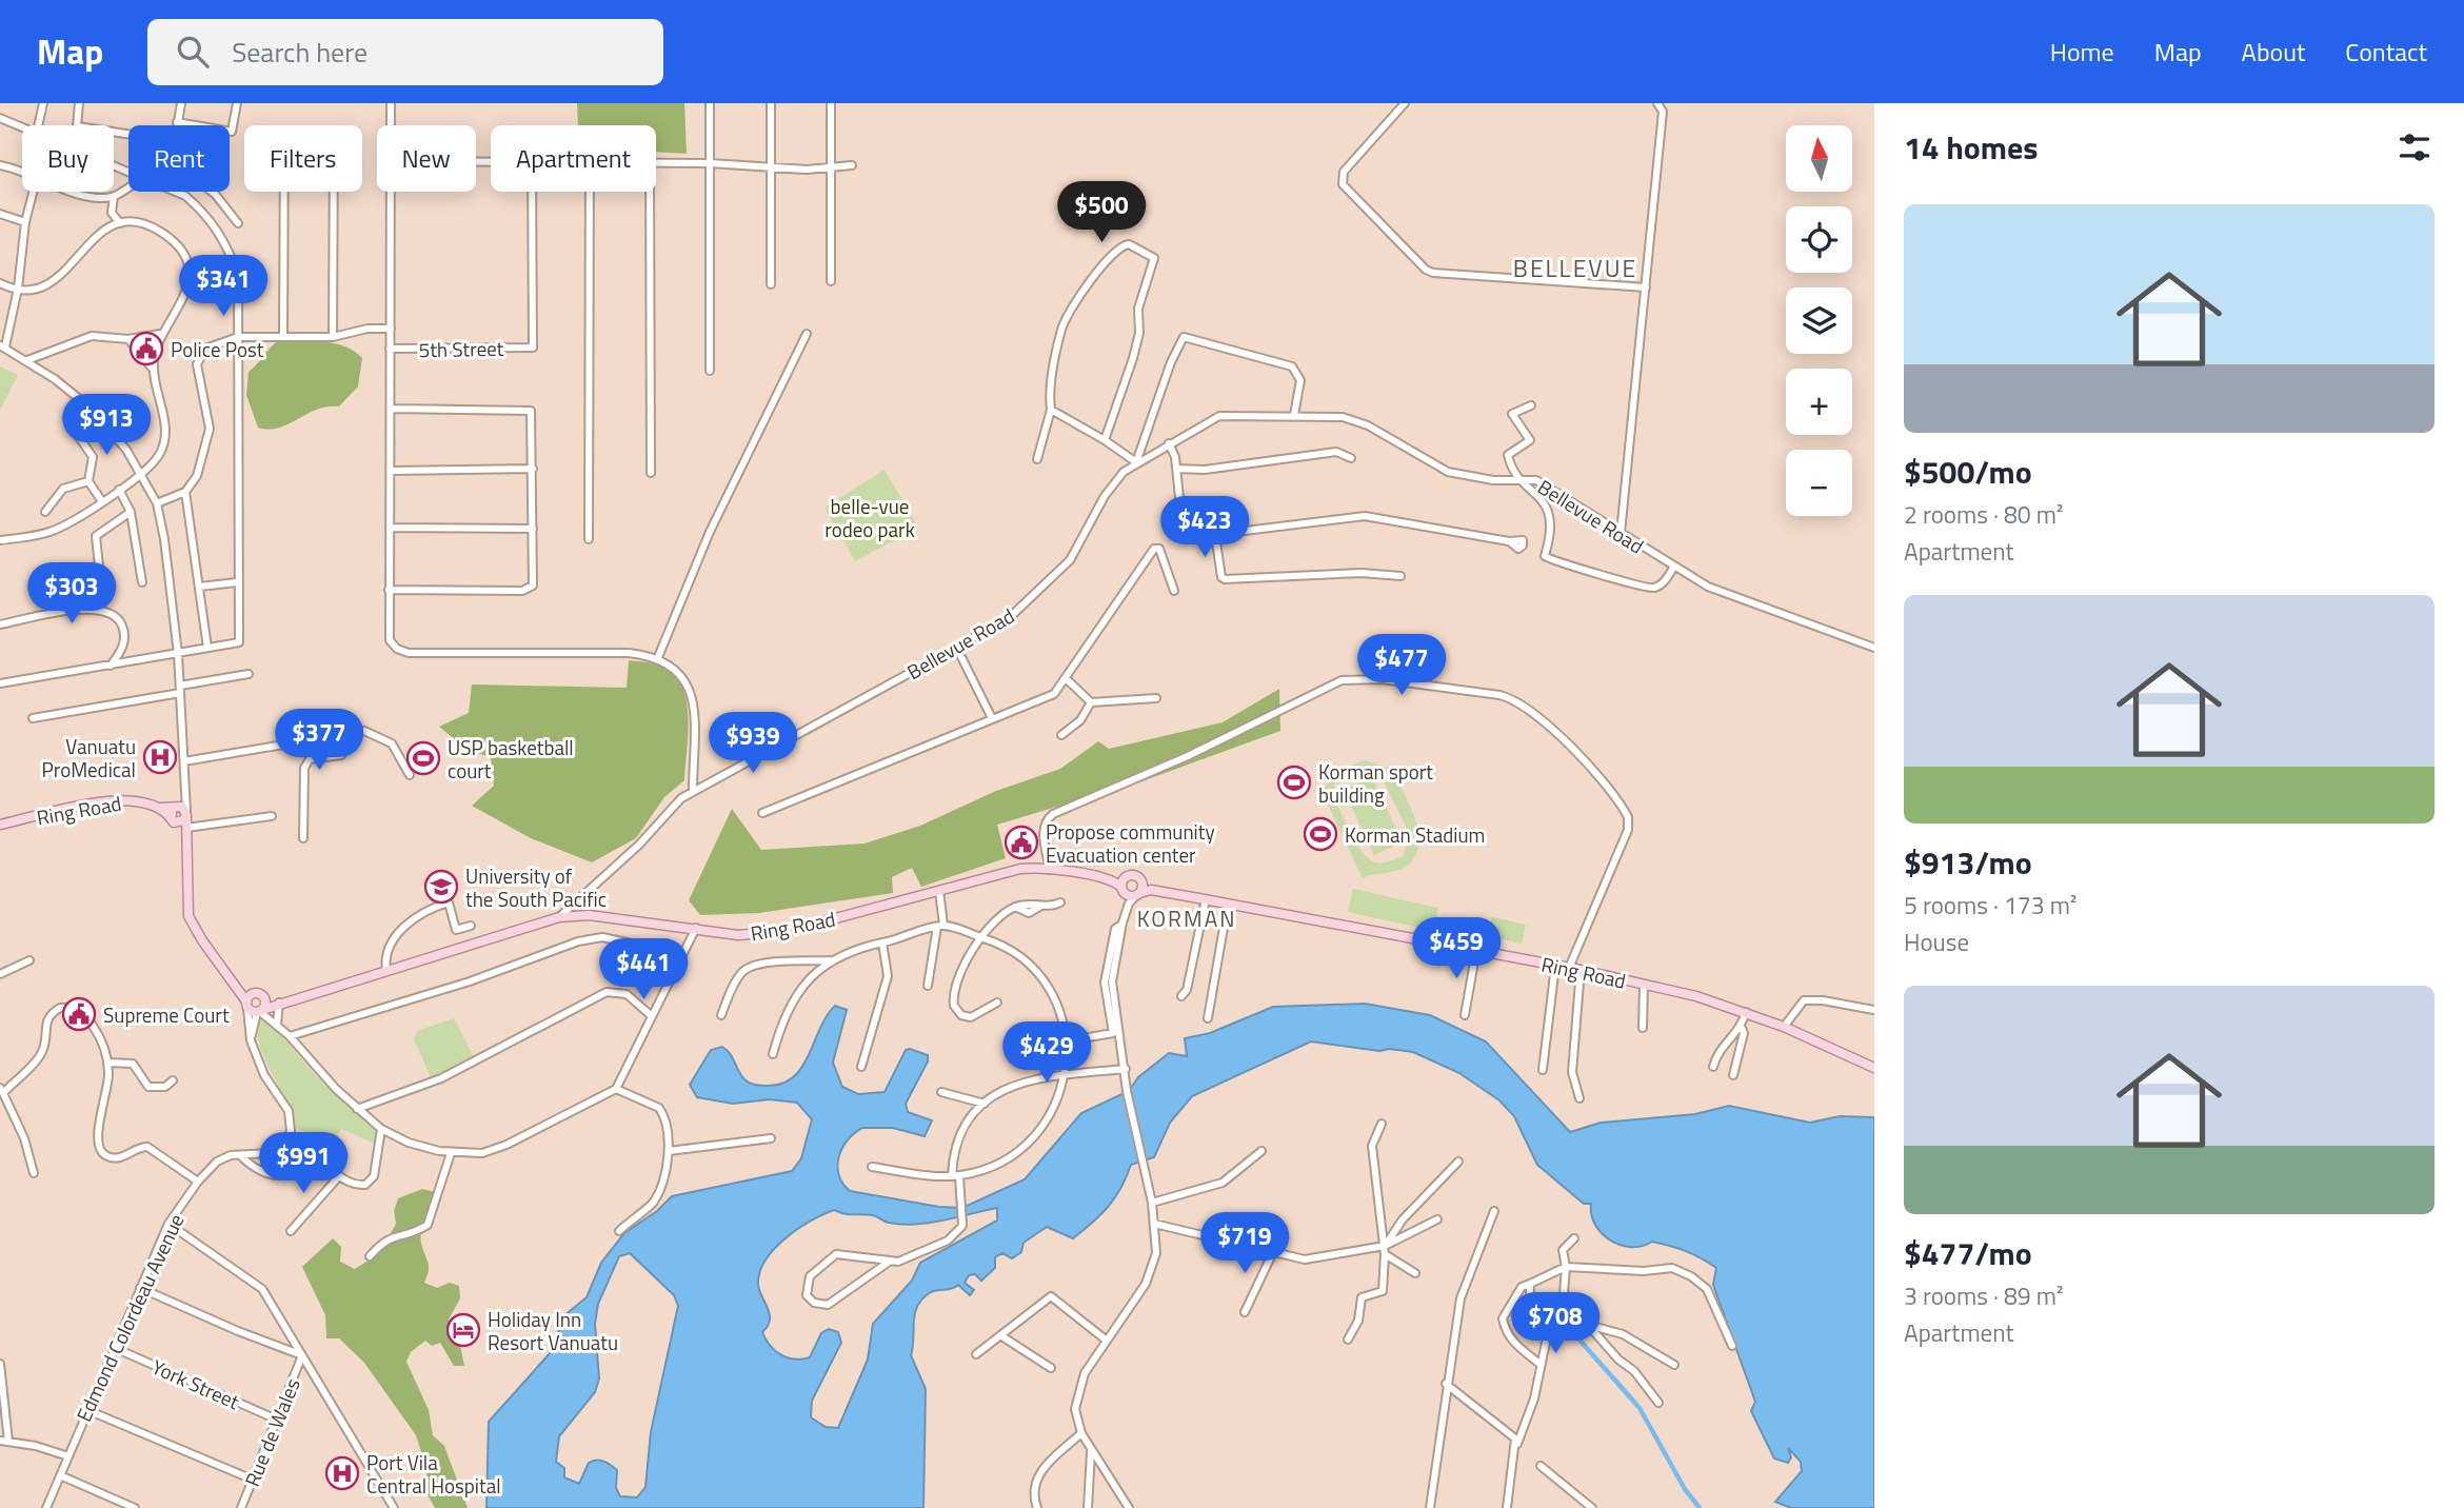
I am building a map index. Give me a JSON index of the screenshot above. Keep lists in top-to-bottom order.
{
  "streets": {
    "main road": ["Ring Road"],
    "street": [
      "5th Street",
      "Bellevue Road",
      "Edmond Colordeau Avenue",
      "York Street",
      "Rue de Wales"
    ]
  },
  "crossings": [
    ["Bellevue Road", "Ring Road"],
    ["Ring Road", "Edmond Colordeau Avenue"],
    ["Edmond Colordeau Avenue", "York Street"],
    ["York Street", "Rue de Wales"]
  ],
  "districts": ["BELLEVUE", "KORMAN"],
  "parks": ["belle-vue rodeo park"],
  "places": {
    "public building": ["Police Post", "Propose community Evacuation center", "Supreme Court"],
    "hospital": ["Vanuatu ProMedical", "Port Vila Central Hospital"],
    "sports": ["USP basketball court", "Korman sport building", "Korman Stadium"],
    "school or university": ["University of the South Pacific"],
    "hotel": ["Holiday Inn Resort Vanuatu"]
  },
  "north": "top",
  "page": {
    "header": "Map",
    "search": "Search here",
    "nav": [
      "Home",
      "Map",
      "About",
      "Contact"
    ],
    "heading": "14 homes",
    "map_buttons": ["+", "−"],
    "chip": [
      "Buy",
      "Rent",
      "Filters",
      "New",
      "Apartment"
    ],
    "price": [
      "$500",
      "$341",
      "$913",
      "$423",
      "$303",
      "$477",
      "$377",
      "$939",
      "$459",
      "$441",
      "$429",
      "$991",
      "$719",
      "$708"
    ],
    "list": [
      {
        "name": "$500/mo",
        "note": "2 rooms · 80 m² · Apartment"
      },
      {
        "name": "$913/mo",
        "note": "5 rooms · 173 m² · House"
      },
      {
        "name": "$477/mo",
        "note": "3 rooms · 89 m² · Apartment"
      }
    ]
  }
}
